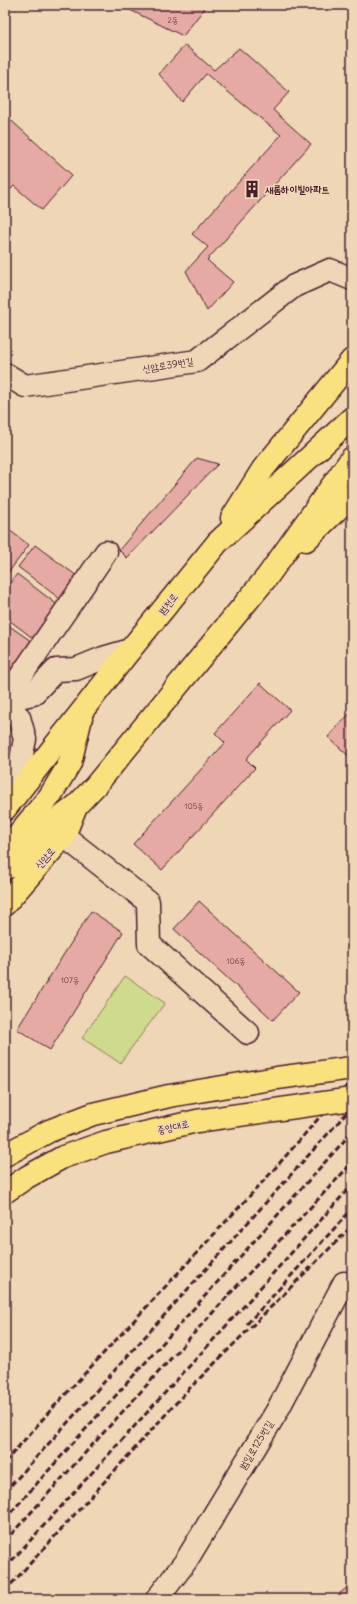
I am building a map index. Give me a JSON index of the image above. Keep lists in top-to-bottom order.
{
  "streets": {
    "main road": ["범천로", "신암로", "중앙대로"],
    "street": ["신암로39번길", "범일로125번길"]
  },
  "places": {
    "building": ["새롬하이빌아파트"]
  },
  "house_numbers": [
    "2동",
    "105동",
    "106동",
    "107동"
  ]
}
